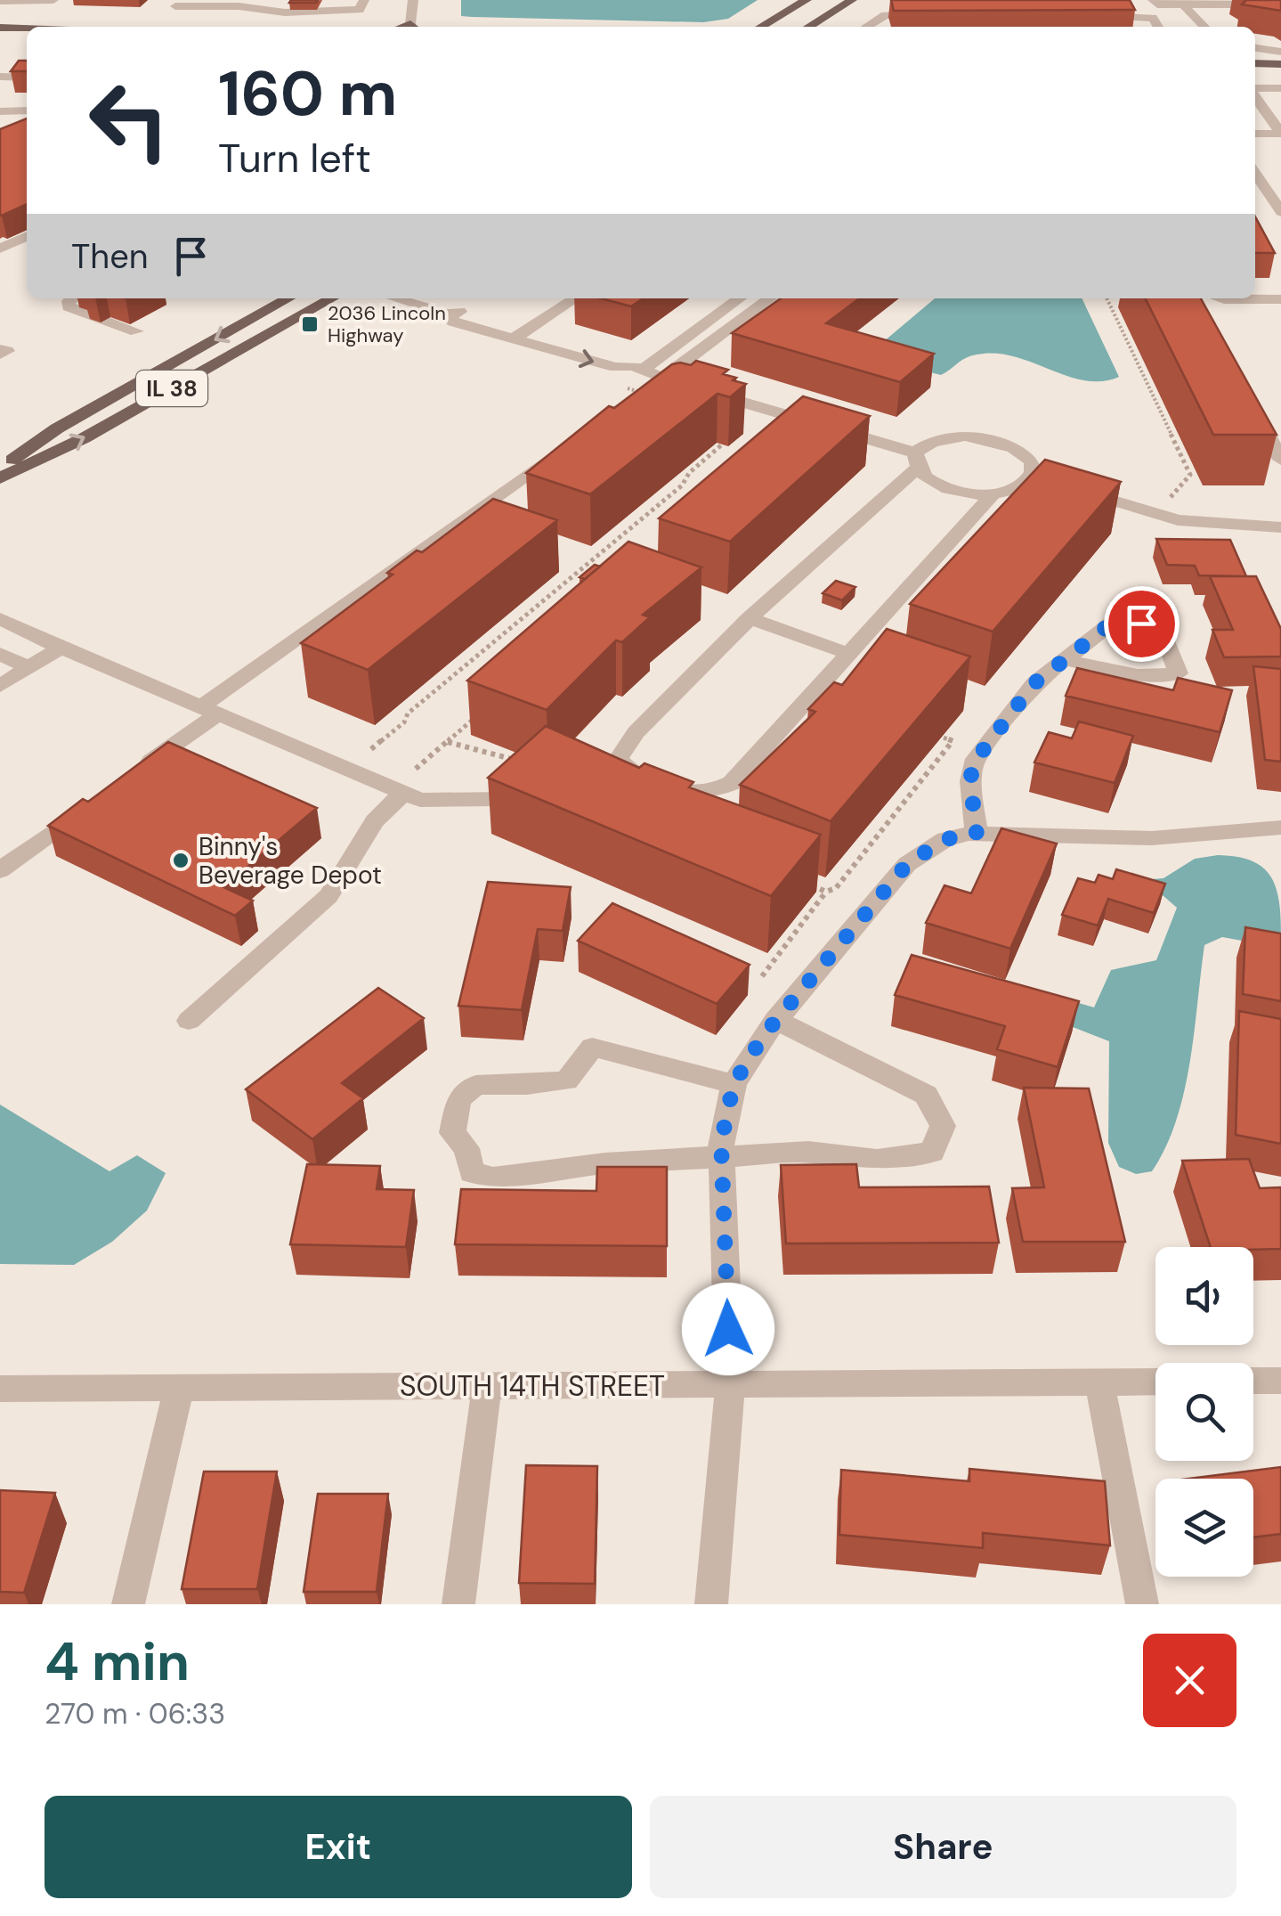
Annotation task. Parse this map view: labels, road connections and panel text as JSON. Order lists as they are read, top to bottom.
{
  "streets": {
    "main road": ["IL 38"],
    "street": ["SOUTH 14TH STREET"]
  },
  "places": {
    "transit": ["2036 Lincoln Highway"],
    "other": ["Binny's Beverage Depot"]
  },
  "page": {
    "turn": ["160 m", "Turn left"],
    "then": "Then",
    "heading": ["4 min", "270 m · 06:33"],
    "buttons": ["Exit", "Share"]
  }
}
